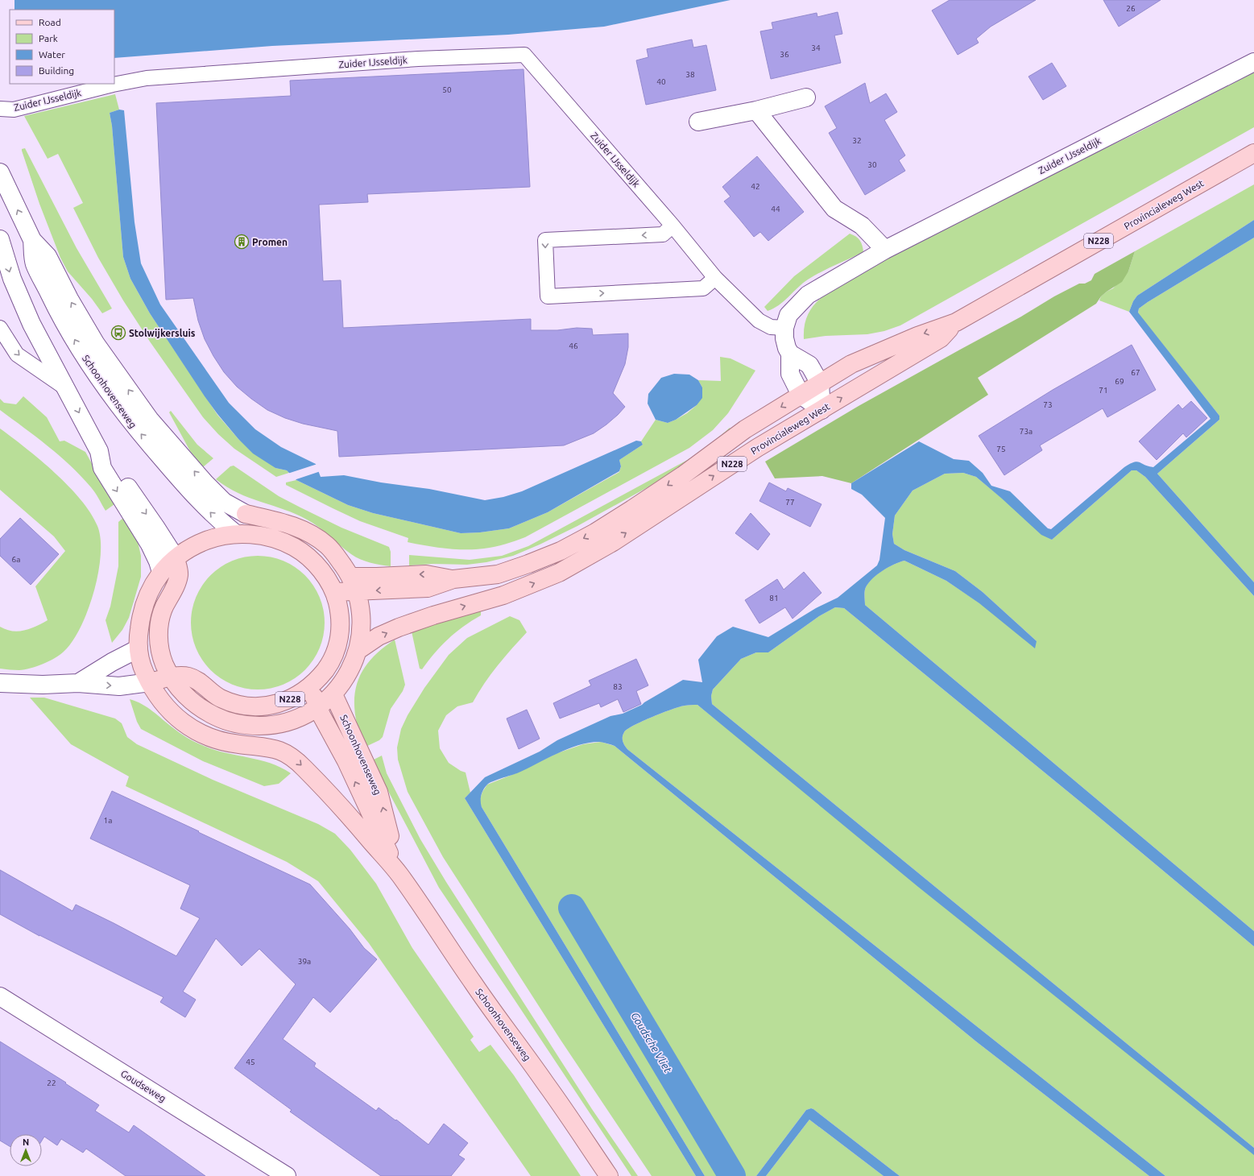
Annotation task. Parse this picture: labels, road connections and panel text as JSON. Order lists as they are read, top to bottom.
{
  "streets": {
    "main road": ["Provincialeweg West", "N228", "Schoonhovenseweg"],
    "street": ["Zuider IJsseldijk", "Goudseweg"]
  },
  "crossings": [
    ["Zuider IJsseldijk", "Provincialeweg West"],
    ["Provincialeweg West", "N228"],
    ["N228", "Schoonhovenseweg"]
  ],
  "water": ["Goudsche Vliet"],
  "places": {
    "building": ["Promen"],
    "bus stop": ["Stolwijkersluis"]
  },
  "house_numbers": [
    "26",
    "34",
    "36",
    "38",
    "40",
    "50",
    "32",
    "30",
    "42",
    "44",
    "46",
    "67",
    "69",
    "71",
    "73",
    "73a",
    "75",
    "77",
    "6a",
    "81",
    "83",
    "1a",
    "39a",
    "45",
    "22"
  ],
  "legend": [
    "Road",
    "Park",
    "Water",
    "Building"
  ],
  "north": "top"
}
